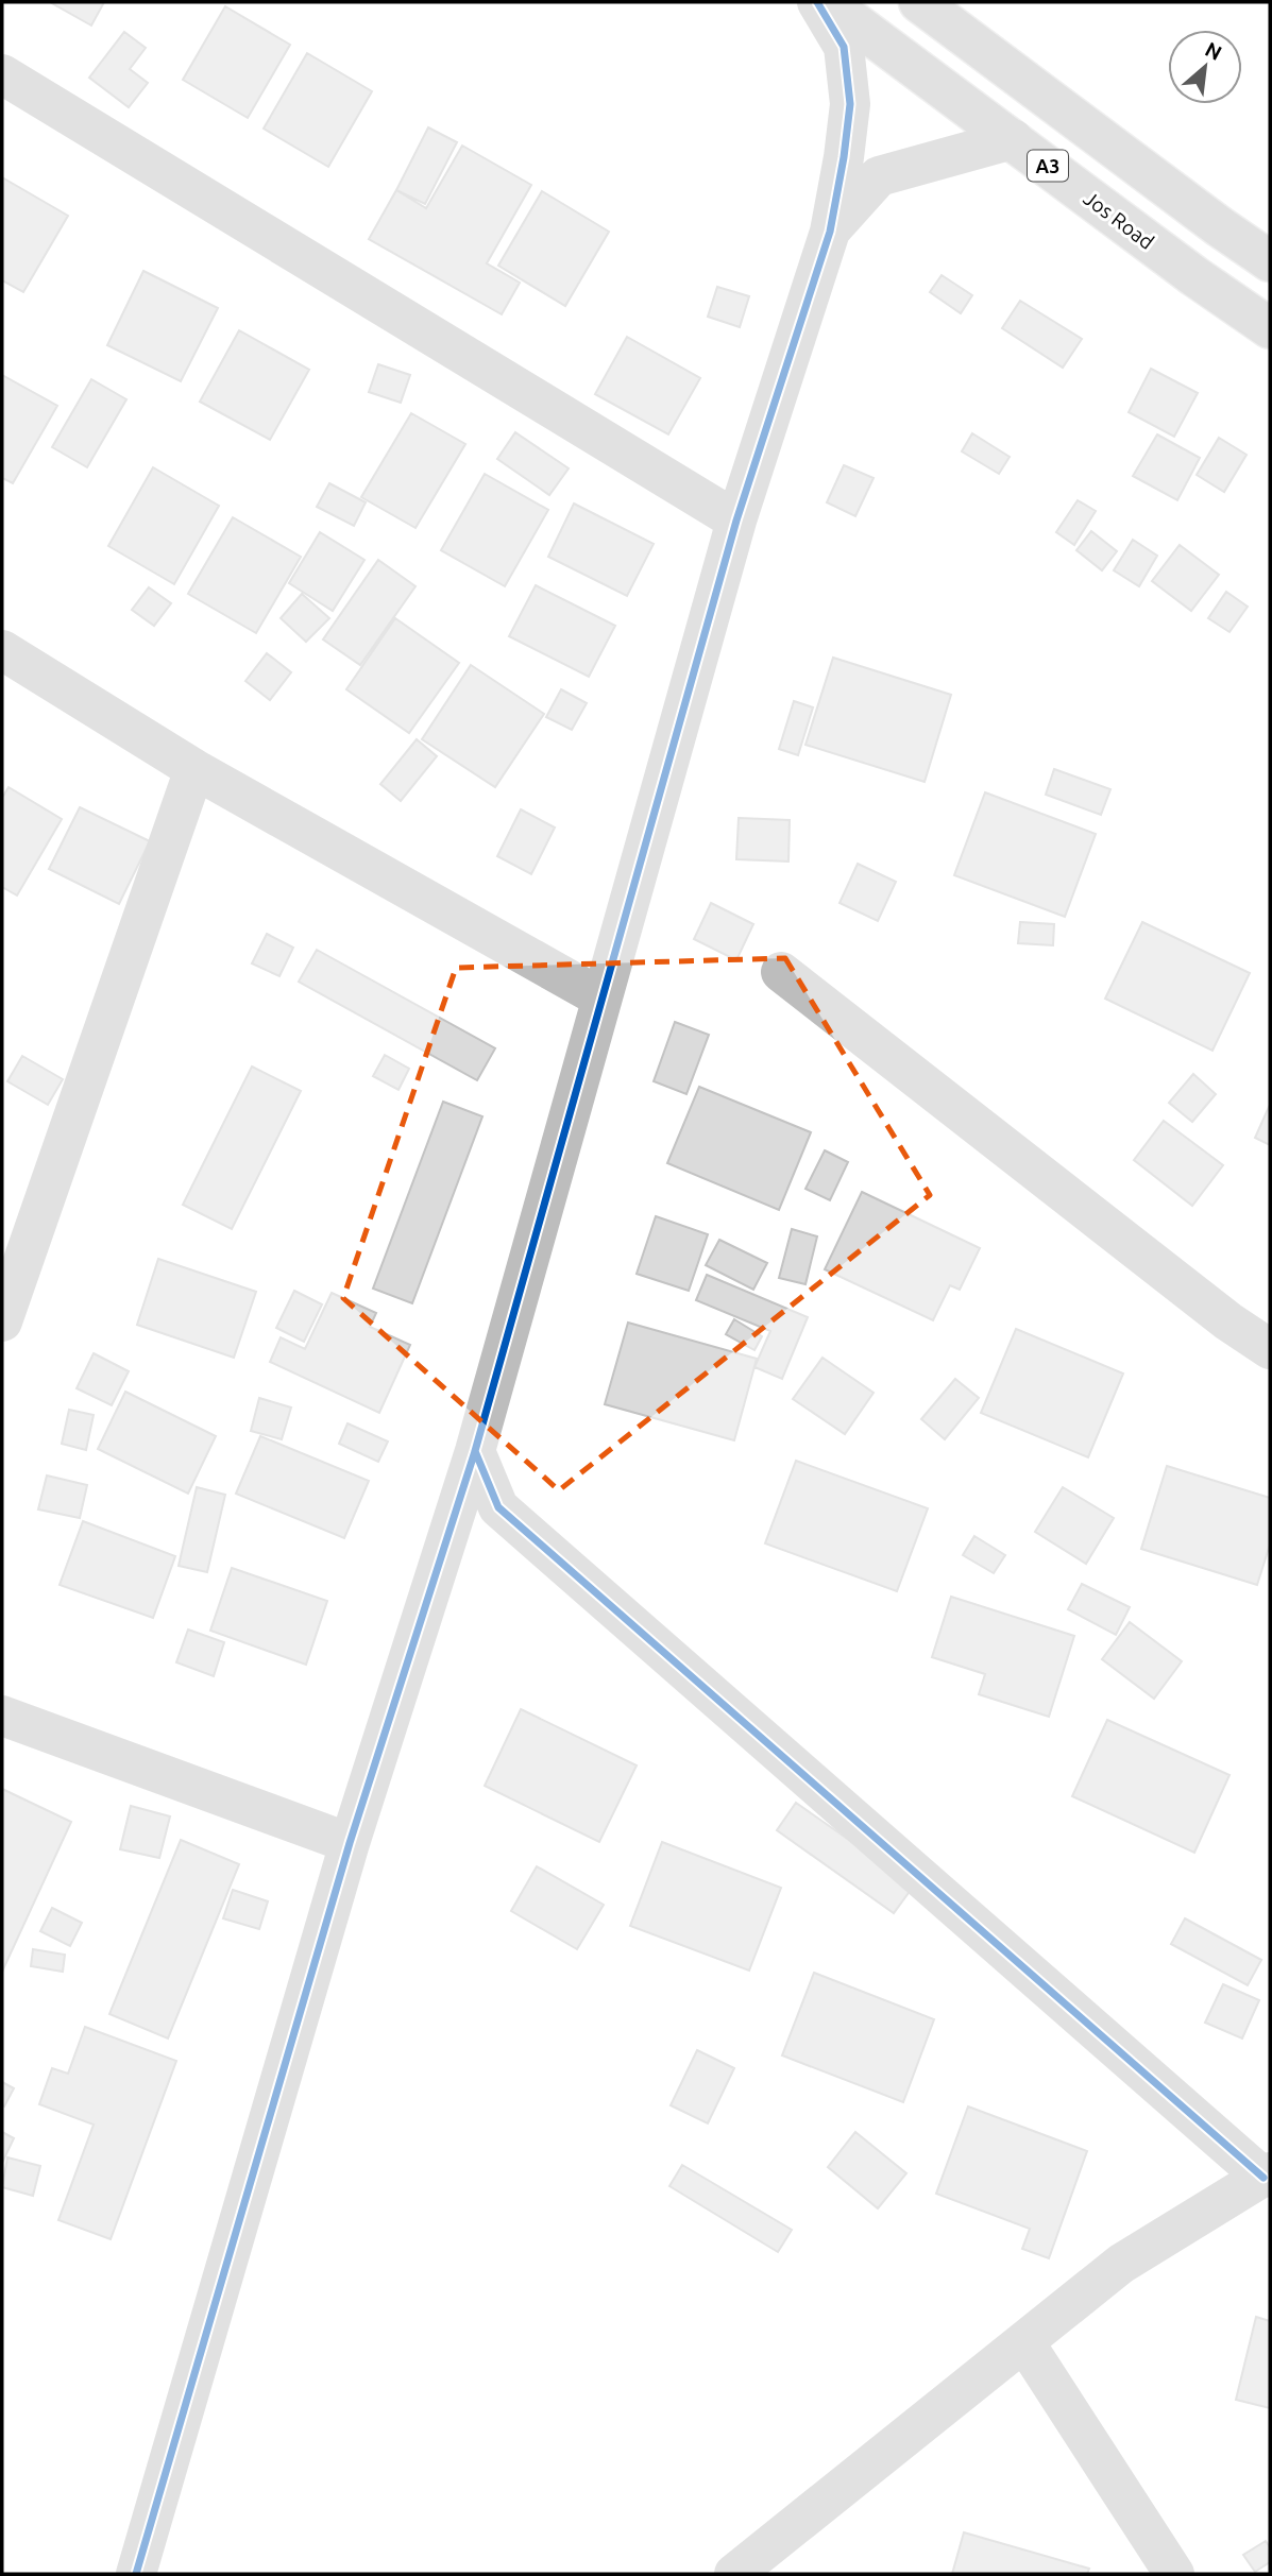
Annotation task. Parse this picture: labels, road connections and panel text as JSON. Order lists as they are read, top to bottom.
{
  "streets": {
    "main road": ["A3", "Jos Road"]
  },
  "north": "top right"
}
